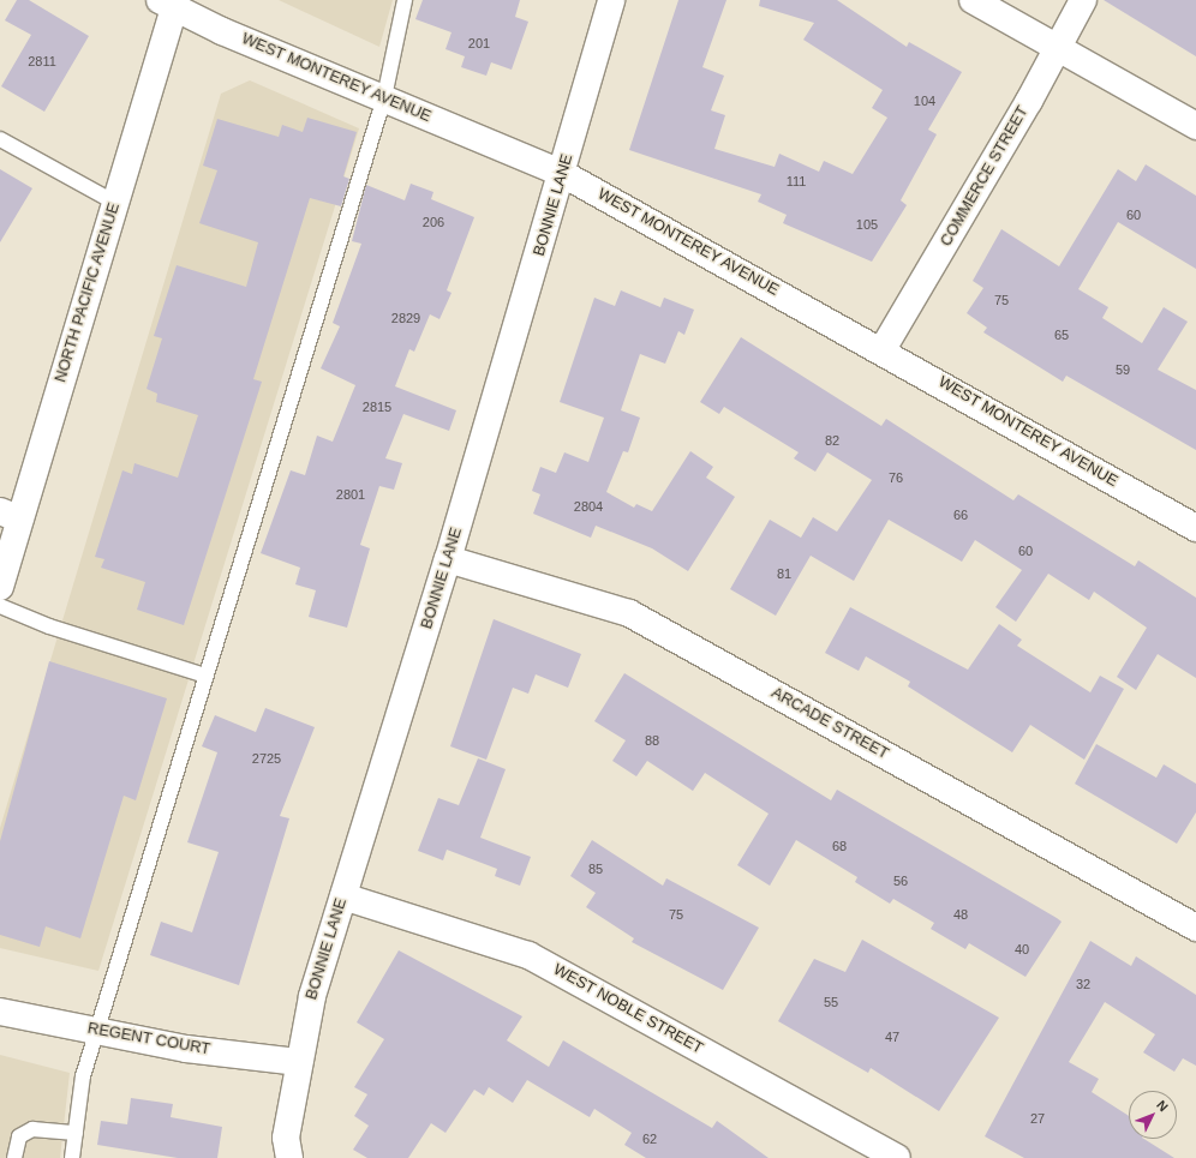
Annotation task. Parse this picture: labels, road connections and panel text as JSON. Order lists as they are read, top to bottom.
{
  "streets": {
    "street": [
      "WEST MONTEREY AVENUE",
      "COMMERCE STREET",
      "BONNIE LANE",
      "NORTH PACIFIC AVENUE",
      "ARCADE STREET",
      "WEST NOBLE STREET",
      "REGENT COURT"
    ]
  },
  "crossings": [
    ["WEST MONTEREY AVENUE", "COMMERCE STREET"],
    ["WEST MONTEREY AVENUE", "BONNIE LANE"],
    ["WEST MONTEREY AVENUE", "NORTH PACIFIC AVENUE"],
    ["BONNIE LANE", "ARCADE STREET"],
    ["BONNIE LANE", "WEST NOBLE STREET"],
    ["BONNIE LANE", "REGENT COURT"]
  ],
  "house_numbers": [
    "201",
    "2811",
    "104",
    "111",
    "60",
    "206",
    "105",
    "75",
    "2829",
    "65",
    "59",
    "2815",
    "82",
    "76",
    "2801",
    "2804",
    "66",
    "60",
    "81",
    "88",
    "2725",
    "68",
    "85",
    "56",
    "75",
    "48",
    "40",
    "32",
    "55",
    "47",
    "27",
    "62"
  ],
  "north": "top right"
}
